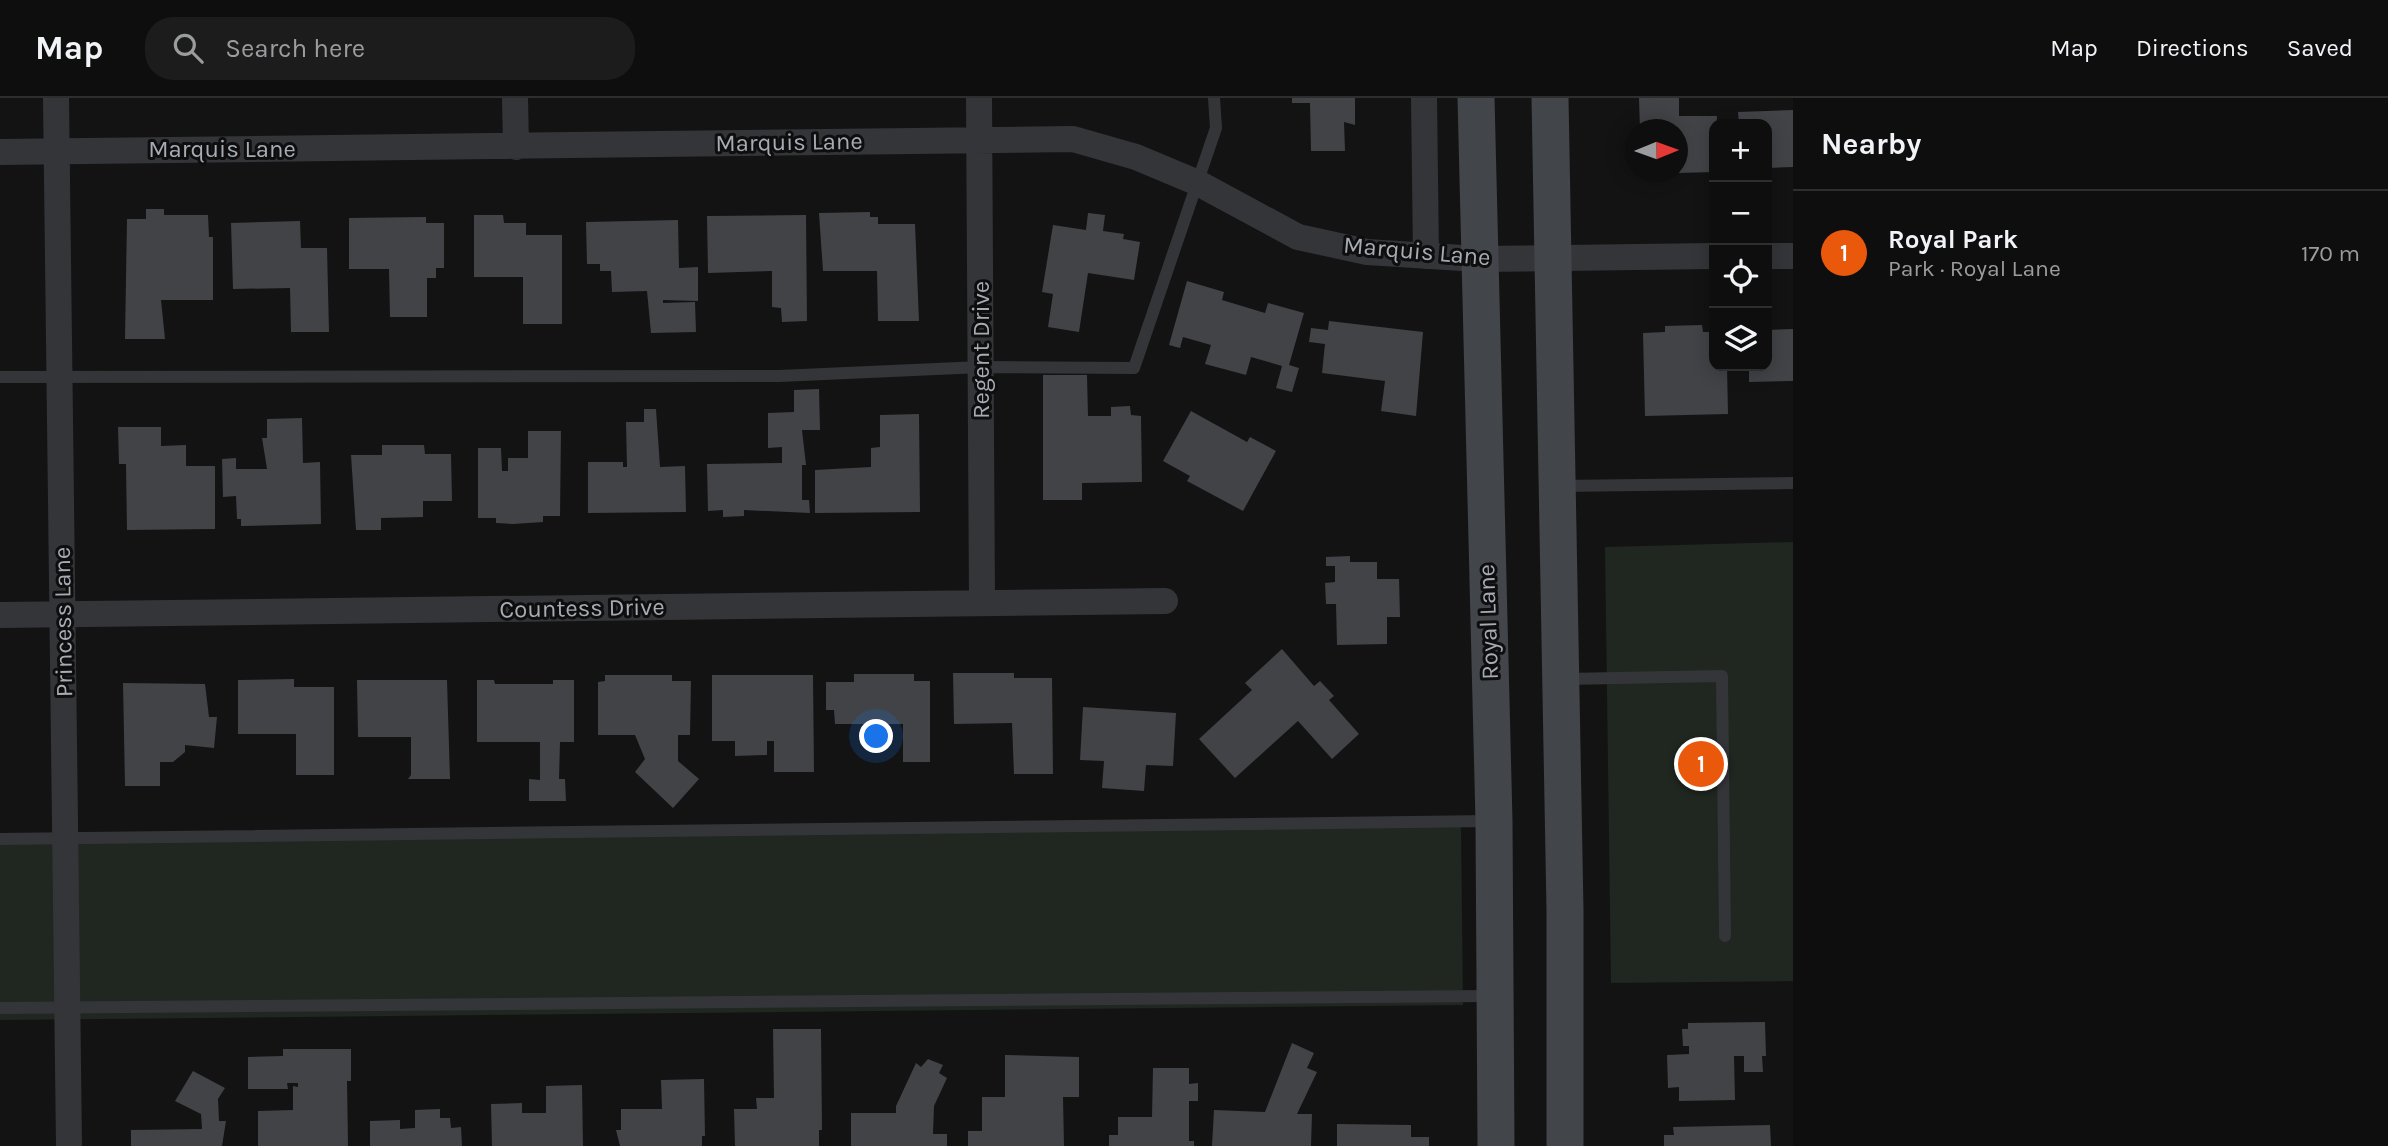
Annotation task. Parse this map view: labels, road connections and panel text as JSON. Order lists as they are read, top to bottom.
{
  "streets": {
    "main road": ["Royal Lane"],
    "street": [
      "Marquis Lane",
      "Regent Drive",
      "Countess Drive",
      "Princess Lane"
    ]
  },
  "crossings": [
    ["Marquis Lane", "Regent Drive"],
    ["Marquis Lane", "Princess Lane"],
    ["Marquis Lane", "Royal Lane"],
    ["Regent Drive", "Countess Drive"],
    ["Countess Drive", "Princess Lane"]
  ],
  "north": "right",
  "page": {
    "header": "Map",
    "search": "Search here",
    "nav": ["Map", "Directions", "Saved"],
    "heading": "Nearby",
    "map_buttons": ["+", "−"],
    "list": [
      {
        "mark": "1",
        "name": "Royal Park",
        "note": "Park · Royal Lane",
        "value": "170 m"
      }
    ],
    "pins": "1"
  }
}
